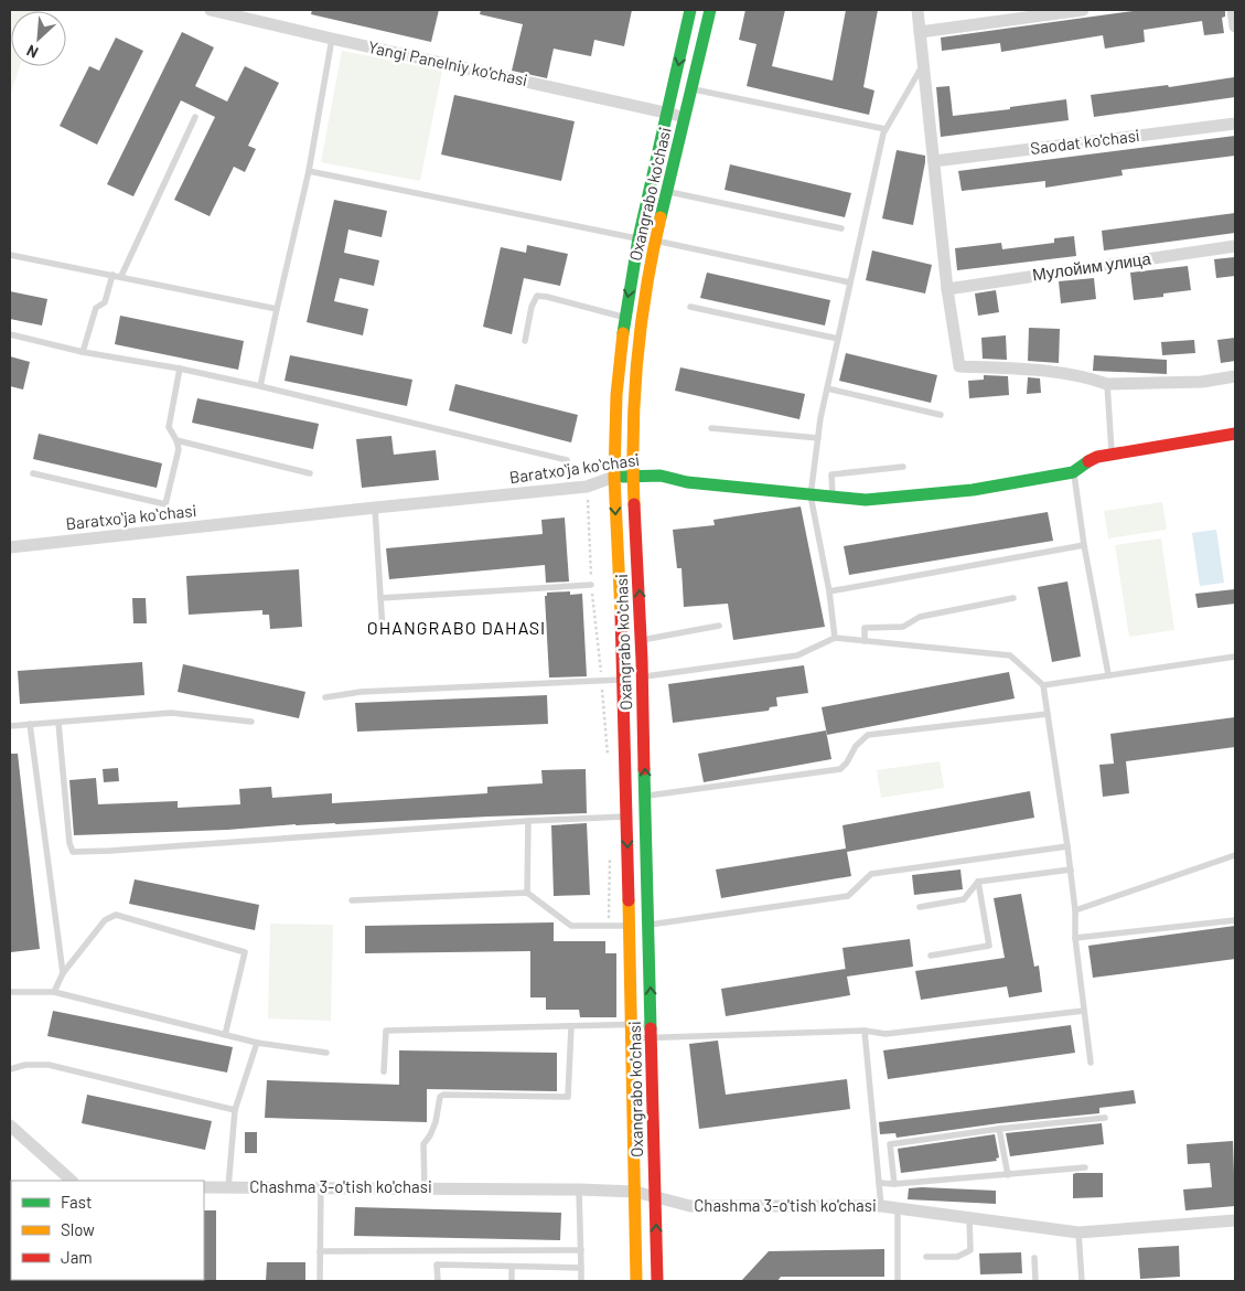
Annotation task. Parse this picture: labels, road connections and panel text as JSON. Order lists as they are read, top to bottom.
{
  "streets": {
    "main road": ["Oxangrabo ko'chasi", "Baratxoʻja koʻchasi"],
    "street": [
      "Yangi Panelniy ko'chasi",
      "Saodat ko'chasi",
      "Мулойим улица",
      "Chashma 3-o'tish ko'chasi"
    ]
  },
  "crossings": [
    ["Yangi Panelniy ko'chasi", "Oxangrabo ko'chasi"],
    ["Oxangrabo ko'chasi", "Baratxoʻja koʻchasi"],
    ["Oxangrabo ko'chasi", "Chashma 3-o'tish ko'chasi"]
  ],
  "districts": ["OHANGRABO DAHASI"],
  "legend": ["Fast", "Slow", "Jam"],
  "north": "bottom left"
}
